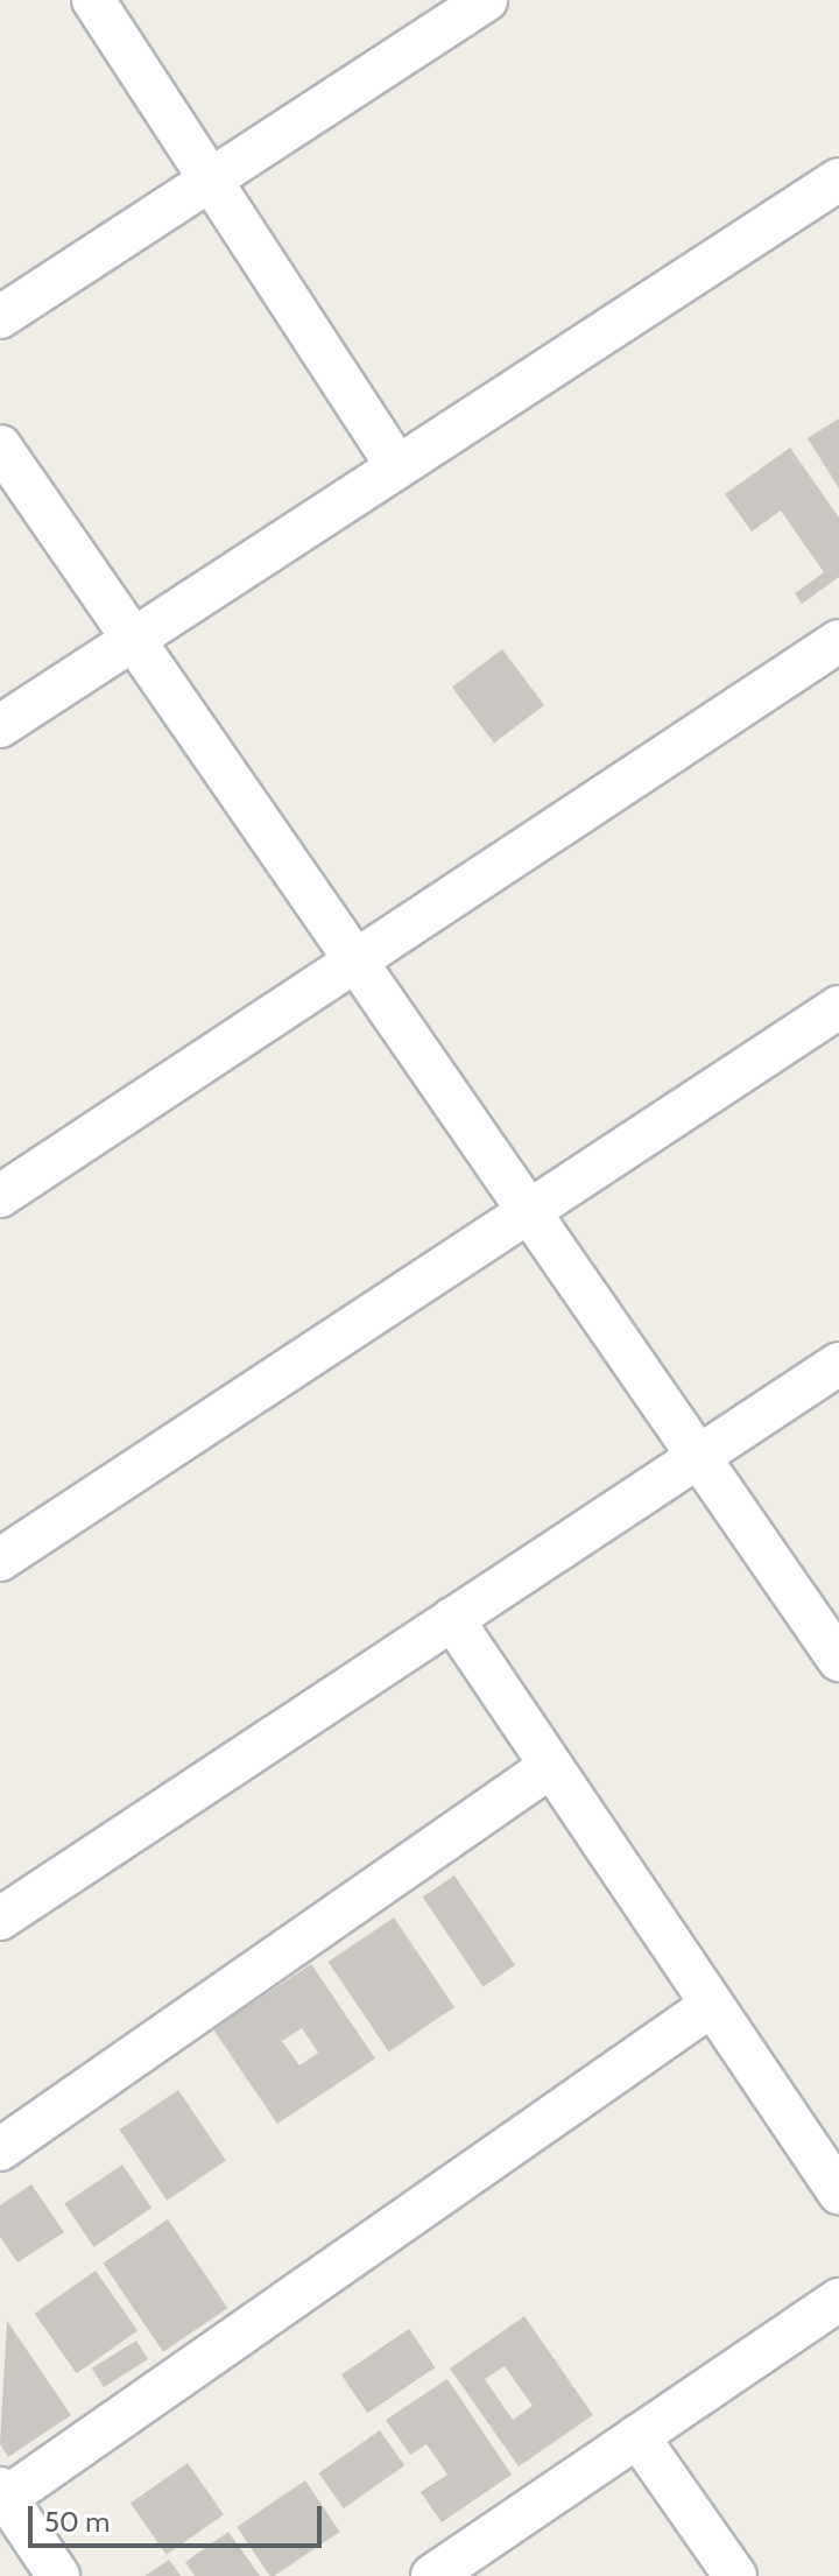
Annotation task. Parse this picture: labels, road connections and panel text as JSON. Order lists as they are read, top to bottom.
{
  "scale_bar": "50 m"
}
